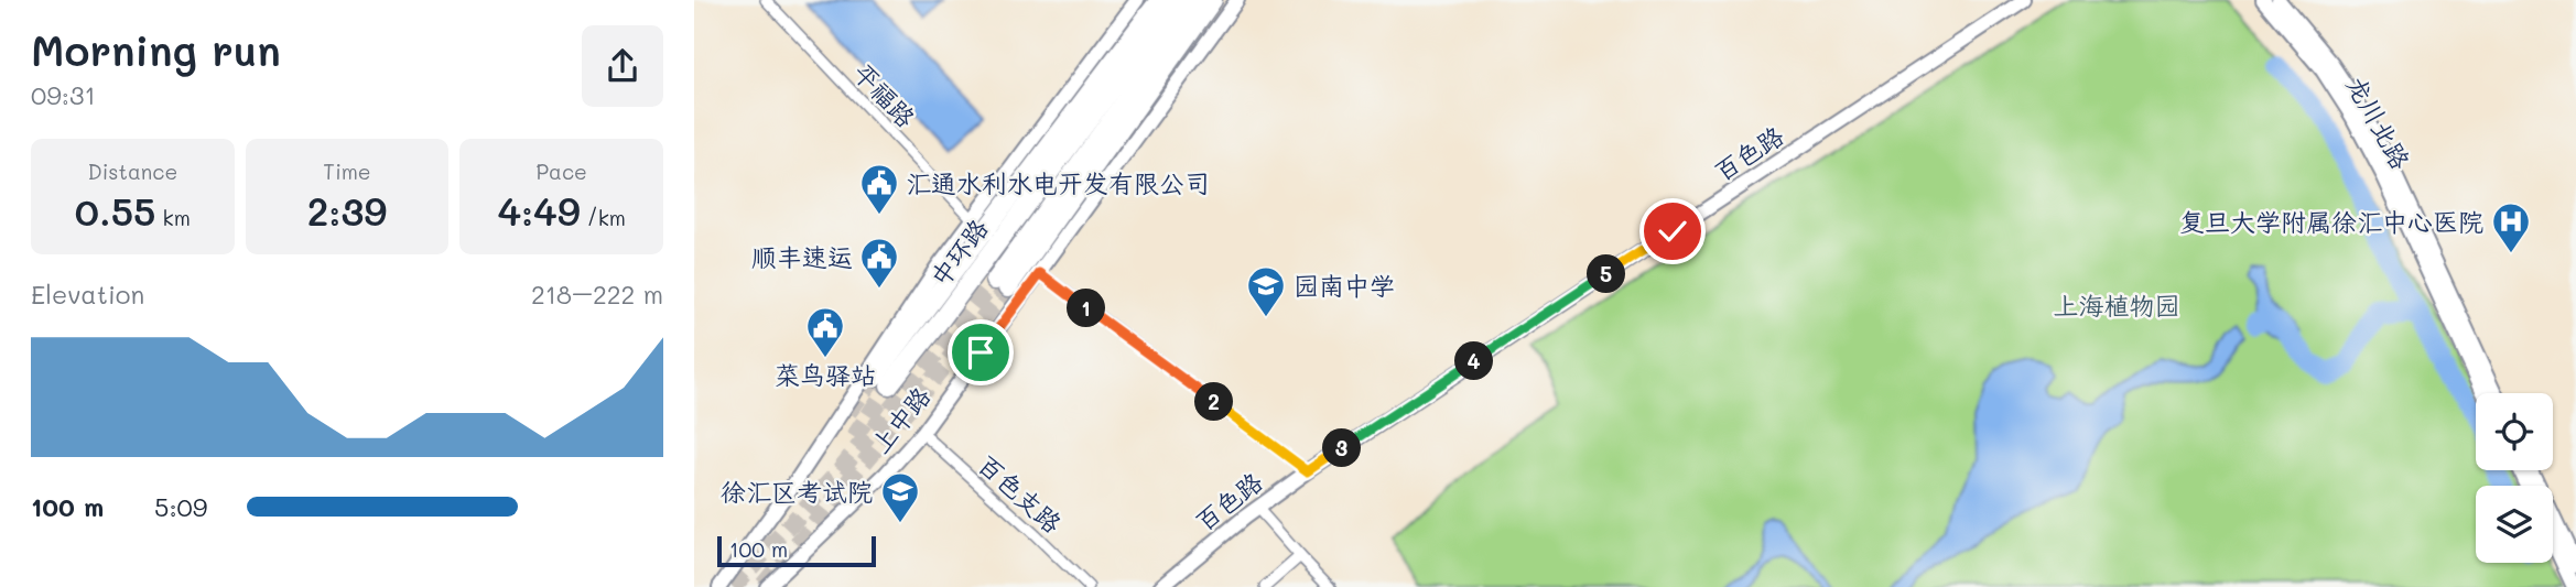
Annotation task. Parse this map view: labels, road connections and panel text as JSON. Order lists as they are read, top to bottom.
{
  "streets": {
    "highway": ["中环路"],
    "street": [
      "平福路",
      "龙川北路",
      "百色路",
      "上中路",
      "百色支路"
    ]
  },
  "crossings": [
    ["平福路", "上中路"],
    ["上中路", "百色支路"]
  ],
  "parks": ["上海植物园"],
  "places": {
    "public building": ["汇通水利水电开发有限公司", "顺丰速运", "菜鸟驿站"],
    "hospital": ["复旦大学附属徐汇中心医院"],
    "school or university": ["园南中学", "徐汇区考试院"]
  },
  "scale_bar": "100 m",
  "page": {
    "heading": ["Morning run", "09:31"],
    "stats": [
      ["Distance", "0.55 km"],
      ["Time", "2:39"],
      ["Pace", "4:49 /km"]
    ],
    "pins": [
      "5",
      "1",
      "4",
      "2",
      "3"
    ],
    "chart": ["Elevation", "218–222 m"],
    "list": [
      {
        "name": "100 m",
        "note": "5:09"
      }
    ],
    "scale": "100 m"
  }
}
